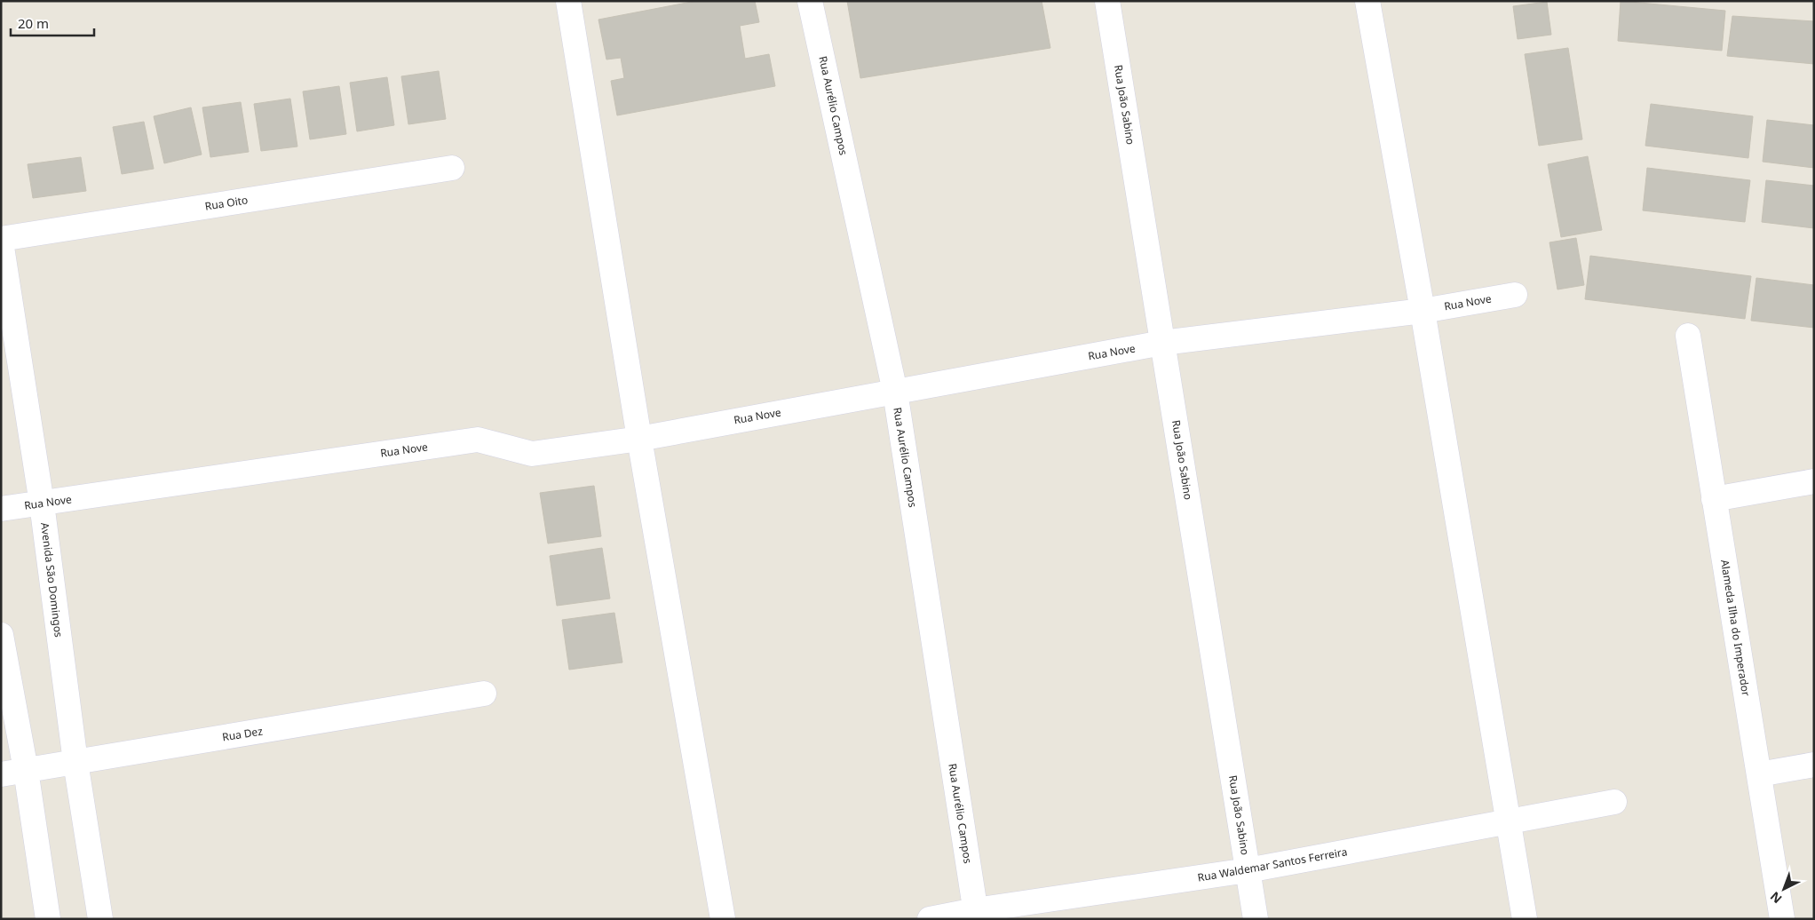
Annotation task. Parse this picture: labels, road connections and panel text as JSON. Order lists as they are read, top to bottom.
{
  "streets": {
    "street": [
      "Rua João Sabino",
      "Rua Aurélio Campos",
      "Rua Oito",
      "Rua Nove",
      "Avenida São Domingos",
      "Alameda Ilha do Imperador",
      "Rua Dez",
      "Rua Waldemar Santos Ferreira"
    ]
  },
  "crossings": [
    ["Rua João Sabino", "Rua Nove"],
    ["Rua João Sabino", "Rua Waldemar Santos Ferreira"],
    ["Rua Aurélio Campos", "Rua Nove"],
    ["Rua Aurélio Campos", "Rua Waldemar Santos Ferreira"],
    ["Rua Oito", "Avenida São Domingos"],
    ["Rua Nove", "Avenida São Domingos"],
    ["Avenida São Domingos", "Rua Dez"]
  ],
  "scale_bar": "20 m",
  "north": "bottom left"
}
